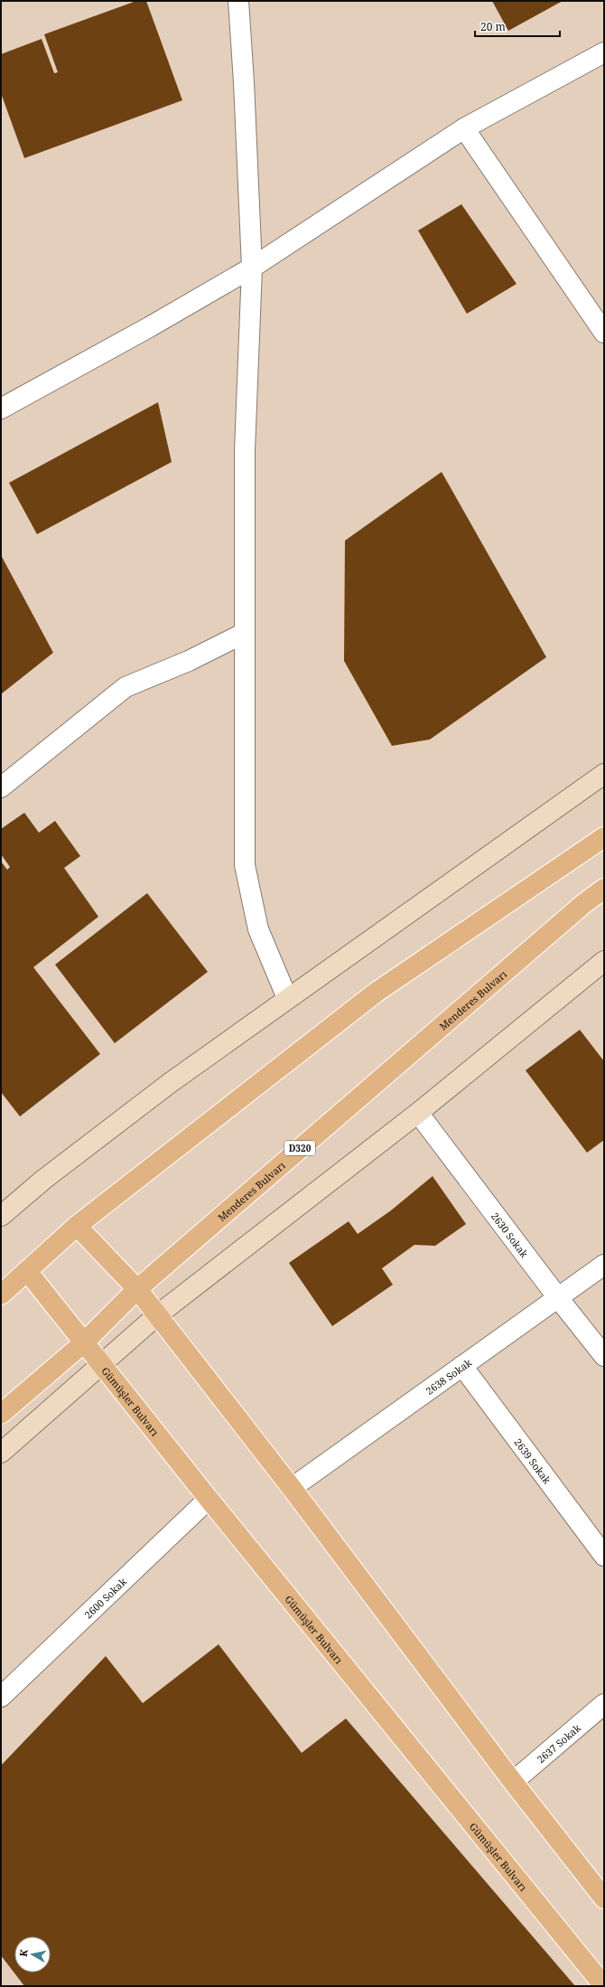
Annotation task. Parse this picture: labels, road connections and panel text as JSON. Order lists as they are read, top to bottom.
{
  "streets": {
    "main road": ["Menderes Bulvarı", "D320", "Gümüşler Bulvarı"],
    "street": [
      "2630 Sokak",
      "2638 Sokak",
      "2639 Sokak",
      "2600 Sokak",
      "2637 Sokak"
    ]
  },
  "crossings": [
    ["Menderes Bulvarı", "Gümüşler Bulvarı"],
    ["2630 Sokak", "2638 Sokak"],
    ["2638 Sokak", "2639 Sokak"],
    ["Gümüşler Bulvarı", "2600 Sokak"]
  ],
  "scale_bar": "20 m",
  "north": "left"
}
